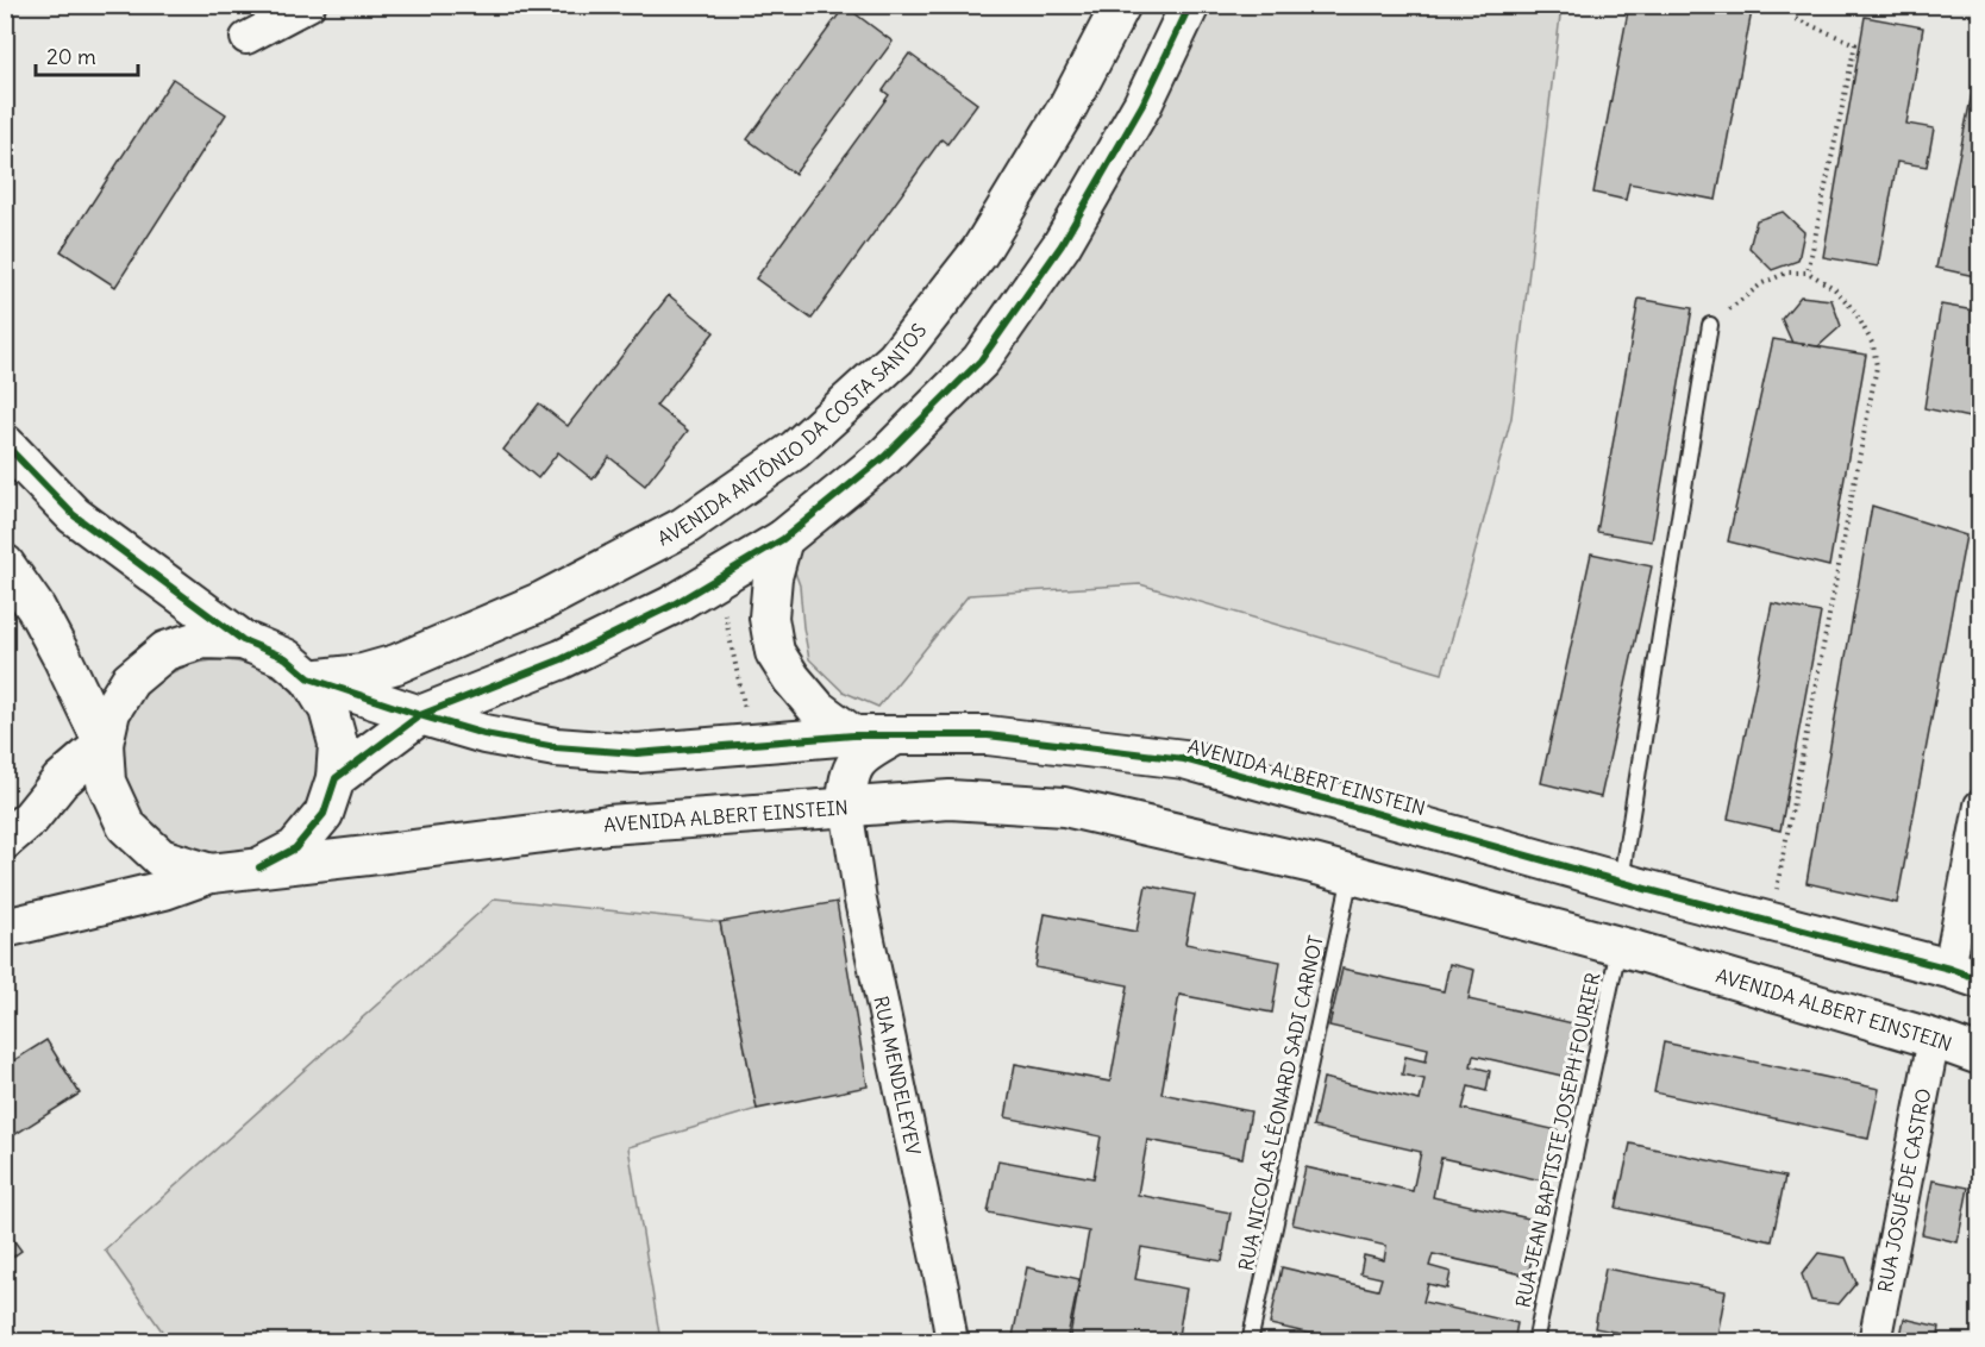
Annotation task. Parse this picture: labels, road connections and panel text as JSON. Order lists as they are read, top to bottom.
{
  "streets": {
    "street": [
      "AVENIDA ANTÔNIO DA COSTA SANTOS",
      "AVENIDA ALBERT EINSTEIN",
      "RUA MENDELEYEV",
      "RUA JOSUÉ DE CASTRO"
    ],
    "lane": ["RUA NICOLAS LÉONARD SADI CARNOT", "RUA JEAN BAPTISTE JOSEPH FOURIER"]
  },
  "crossings": [
    ["AVENIDA ANTÔNIO DA COSTA SANTOS", "AVENIDA ALBERT EINSTEIN"],
    ["AVENIDA ALBERT EINSTEIN", "RUA MENDELEYEV"],
    ["AVENIDA ALBERT EINSTEIN", "RUA NICOLAS LÉONARD SADI CARNOT"],
    ["AVENIDA ALBERT EINSTEIN", "RUA JEAN BAPTISTE JOSEPH FOURIER"],
    ["AVENIDA ALBERT EINSTEIN", "RUA JOSUÉ DE CASTRO"]
  ],
  "scale_bar": "20 m"
}
